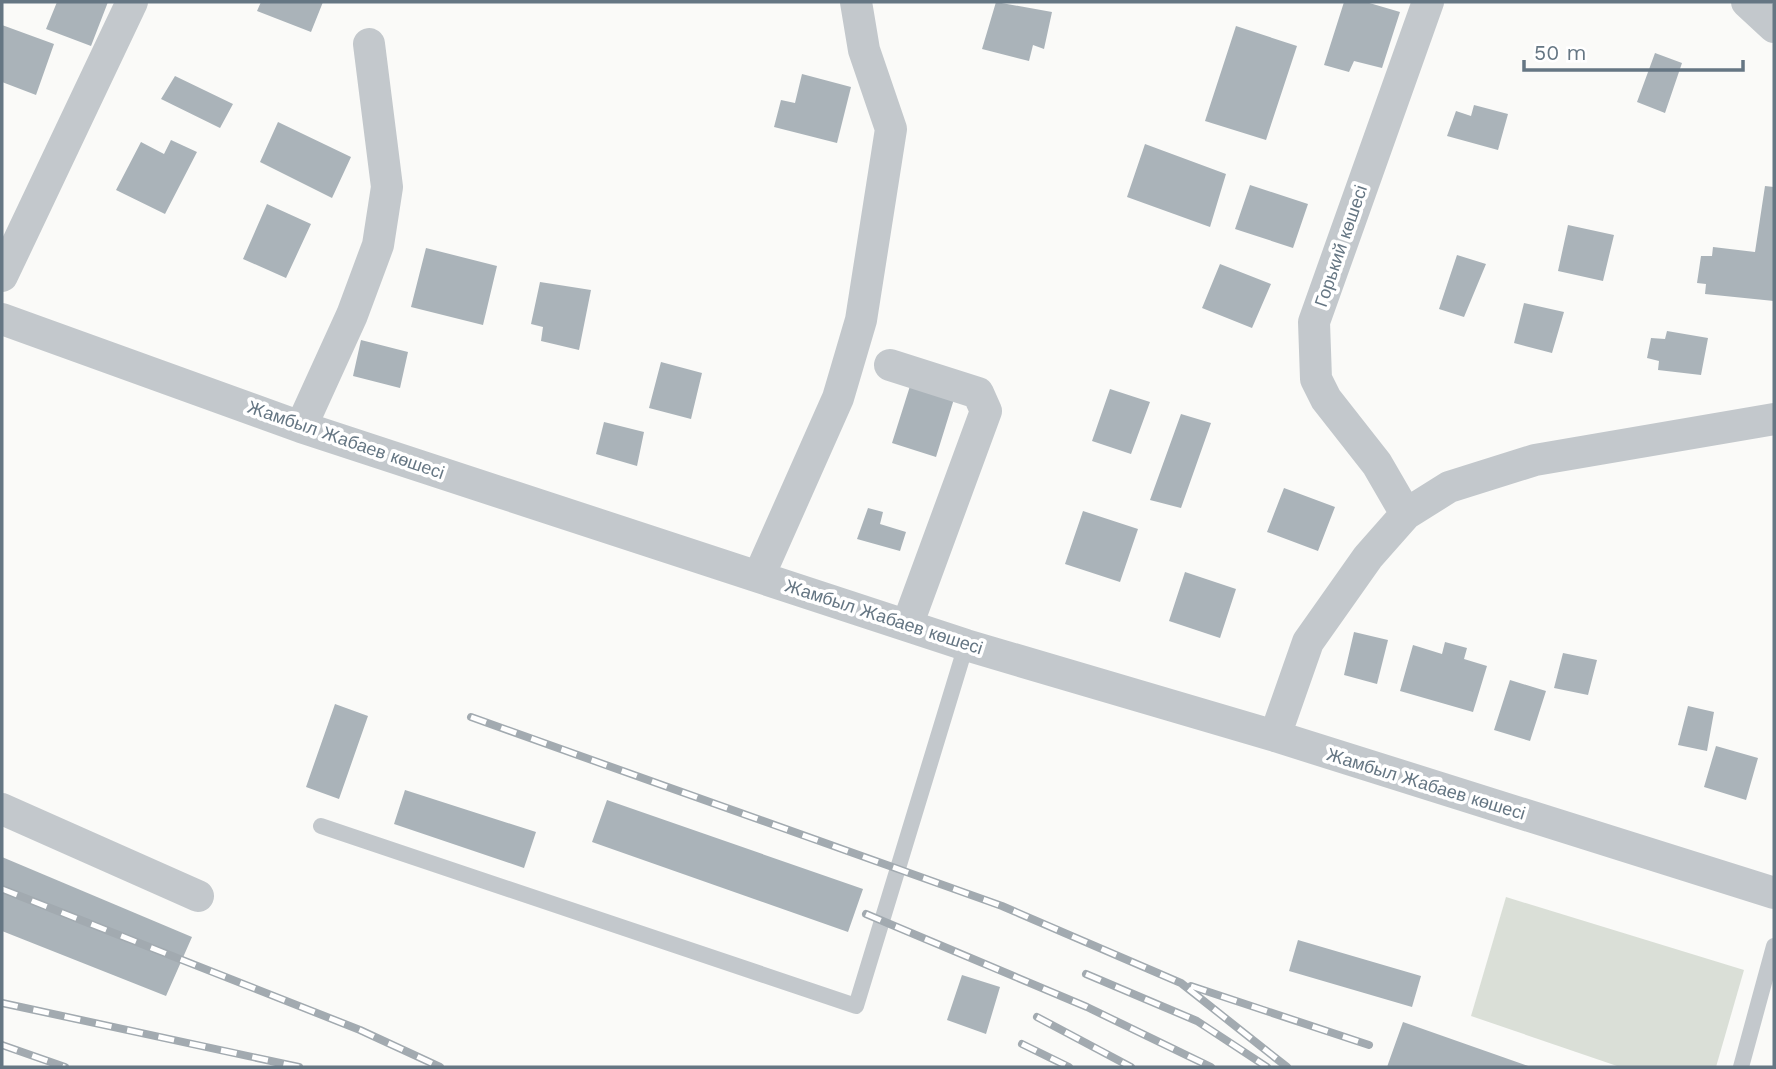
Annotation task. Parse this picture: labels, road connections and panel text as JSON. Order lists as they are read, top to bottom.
{
  "streets": {
    "street": ["Горький көшесі", "Жамбыл Жабаев көшесі"]
  },
  "scale_bar": "50 m"
}
